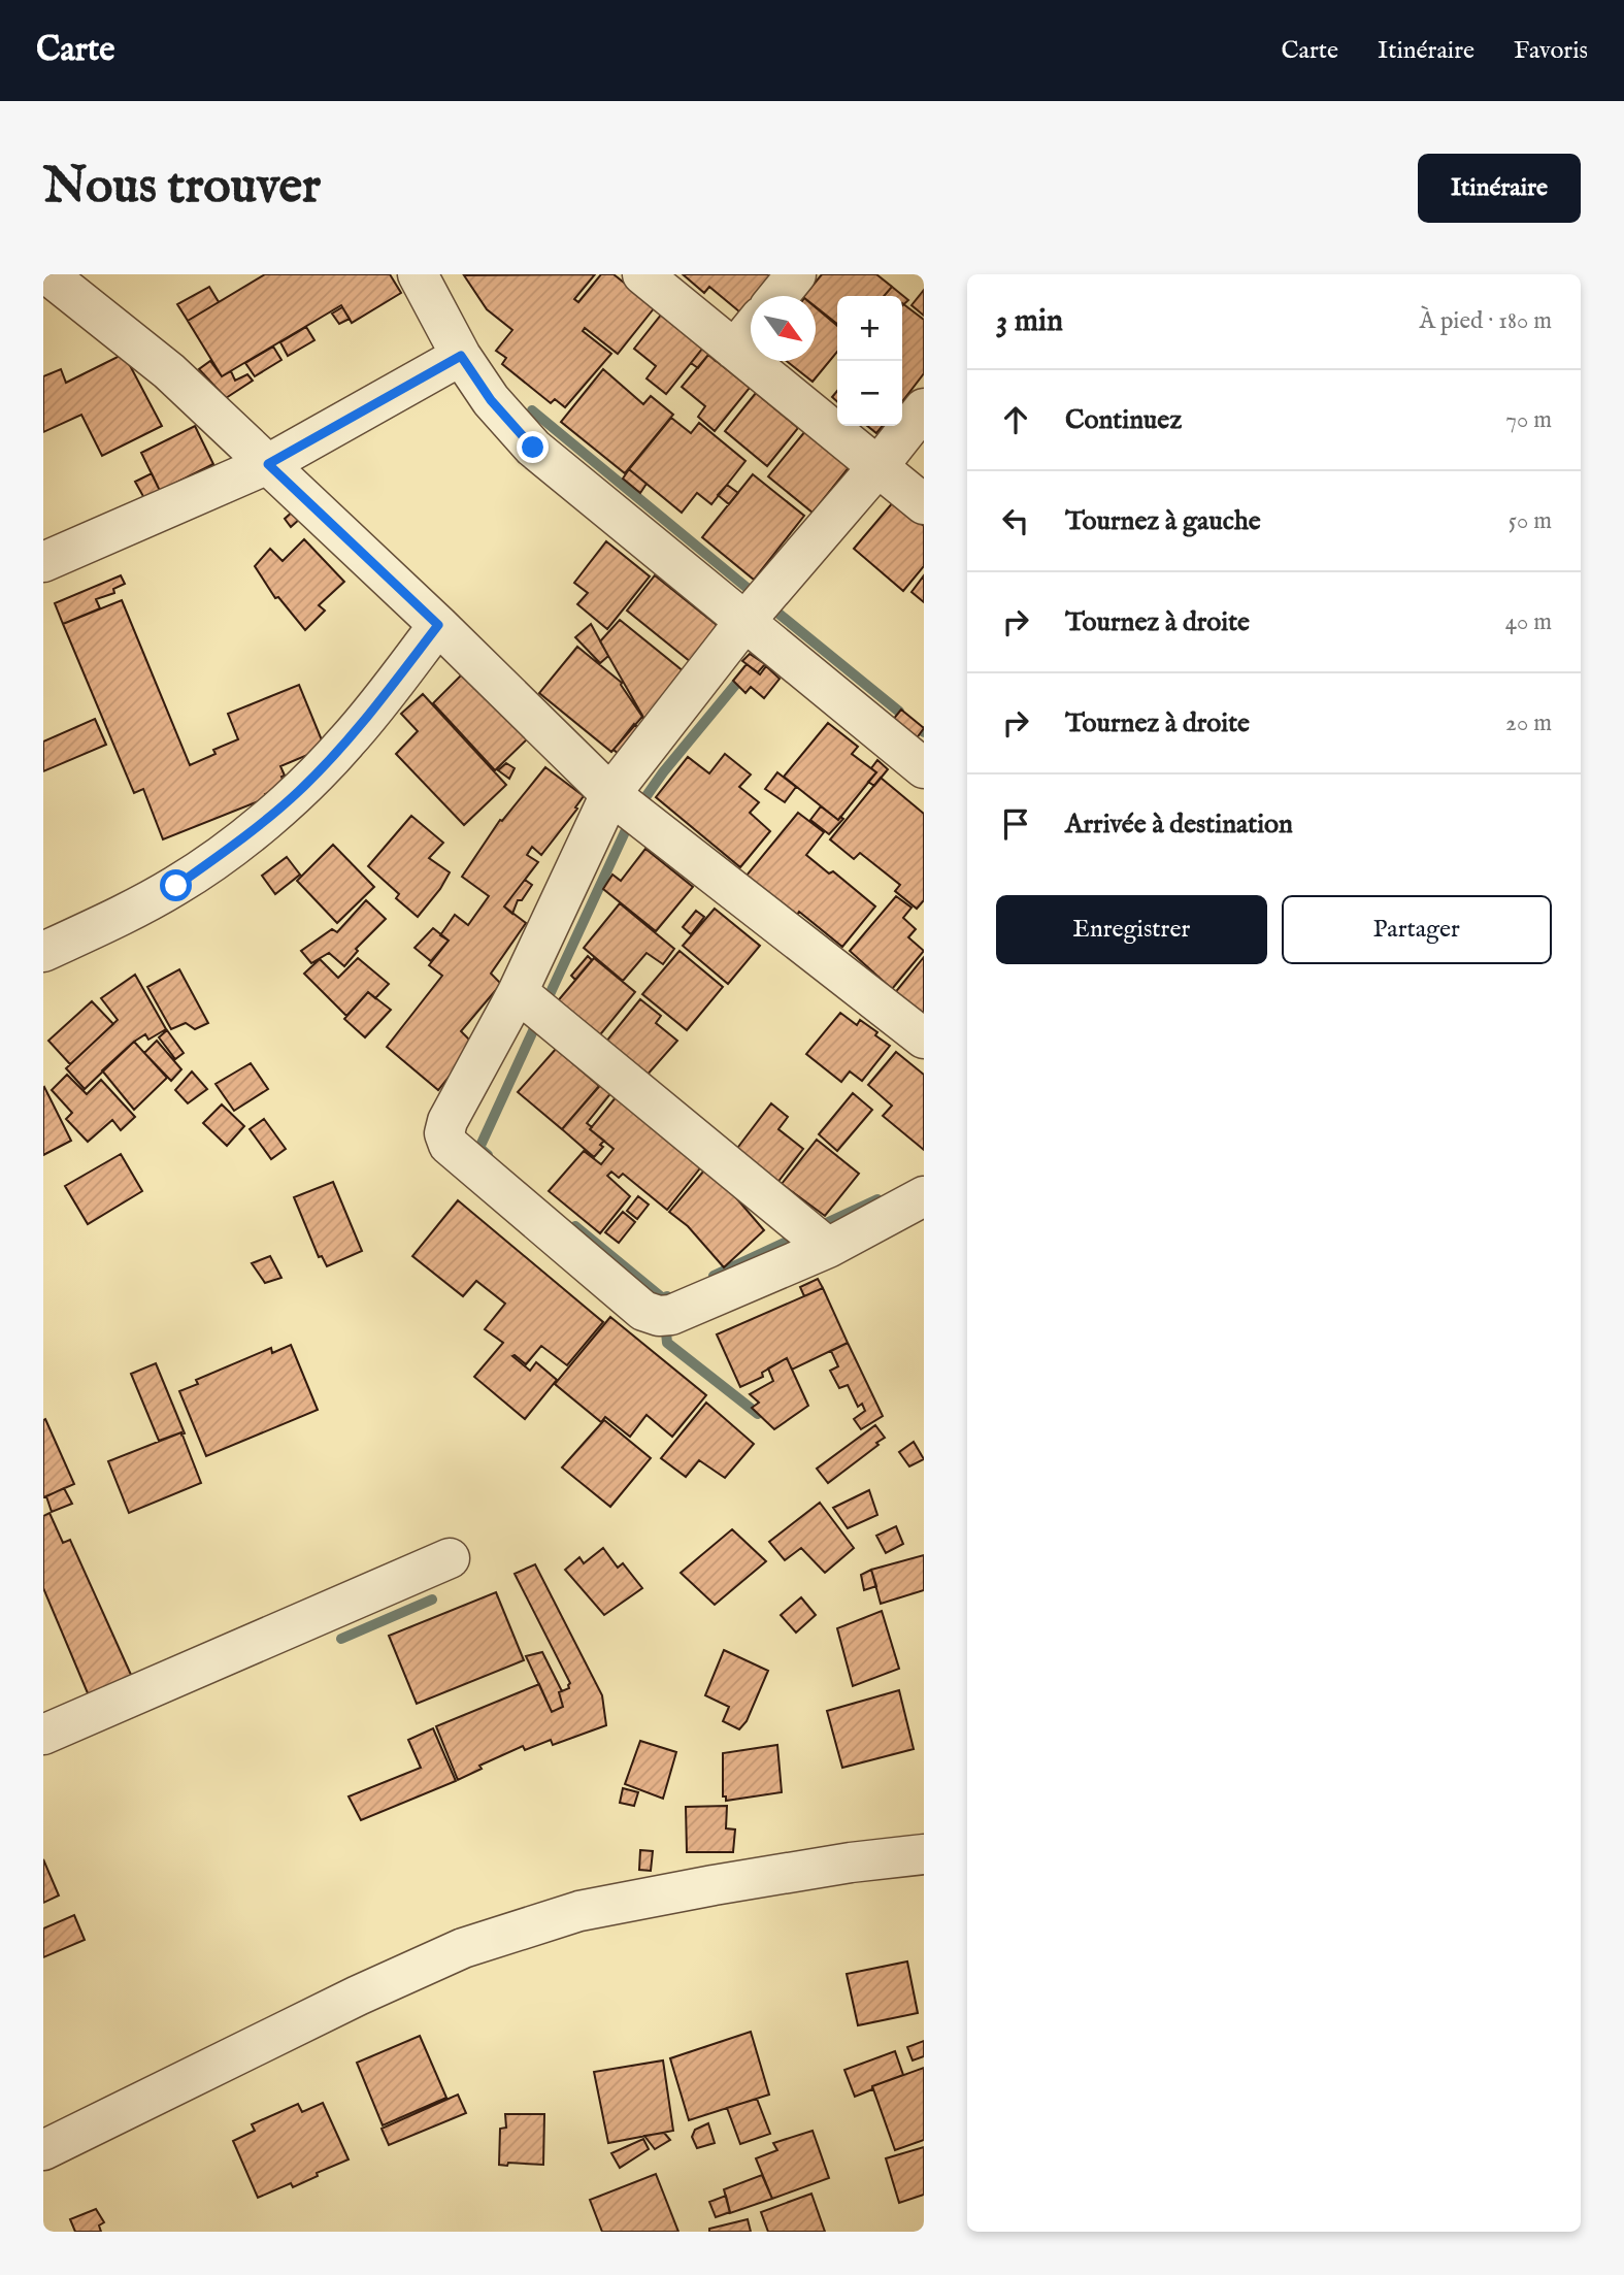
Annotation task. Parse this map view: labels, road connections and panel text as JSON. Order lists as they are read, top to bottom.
{
  "north": "bottom right",
  "page": {
    "header": "Carte",
    "nav": ["Carte", "Itinéraire", "Favoris"],
    "buttons": [
      "Itinéraire",
      ["Enregistrer", "Partager"]
    ],
    "title": "Nous trouver",
    "heading": ["3 min", "À pied · 180 m"],
    "map_buttons": ["+", "−"],
    "list": [
      ["Continuez", "70 m"],
      ["Tournez à gauche", "50 m"],
      ["Tournez à droite", "40 m"],
      ["Tournez à droite", "20 m"],
      "Arrivée à destination"
    ]
  }
}
